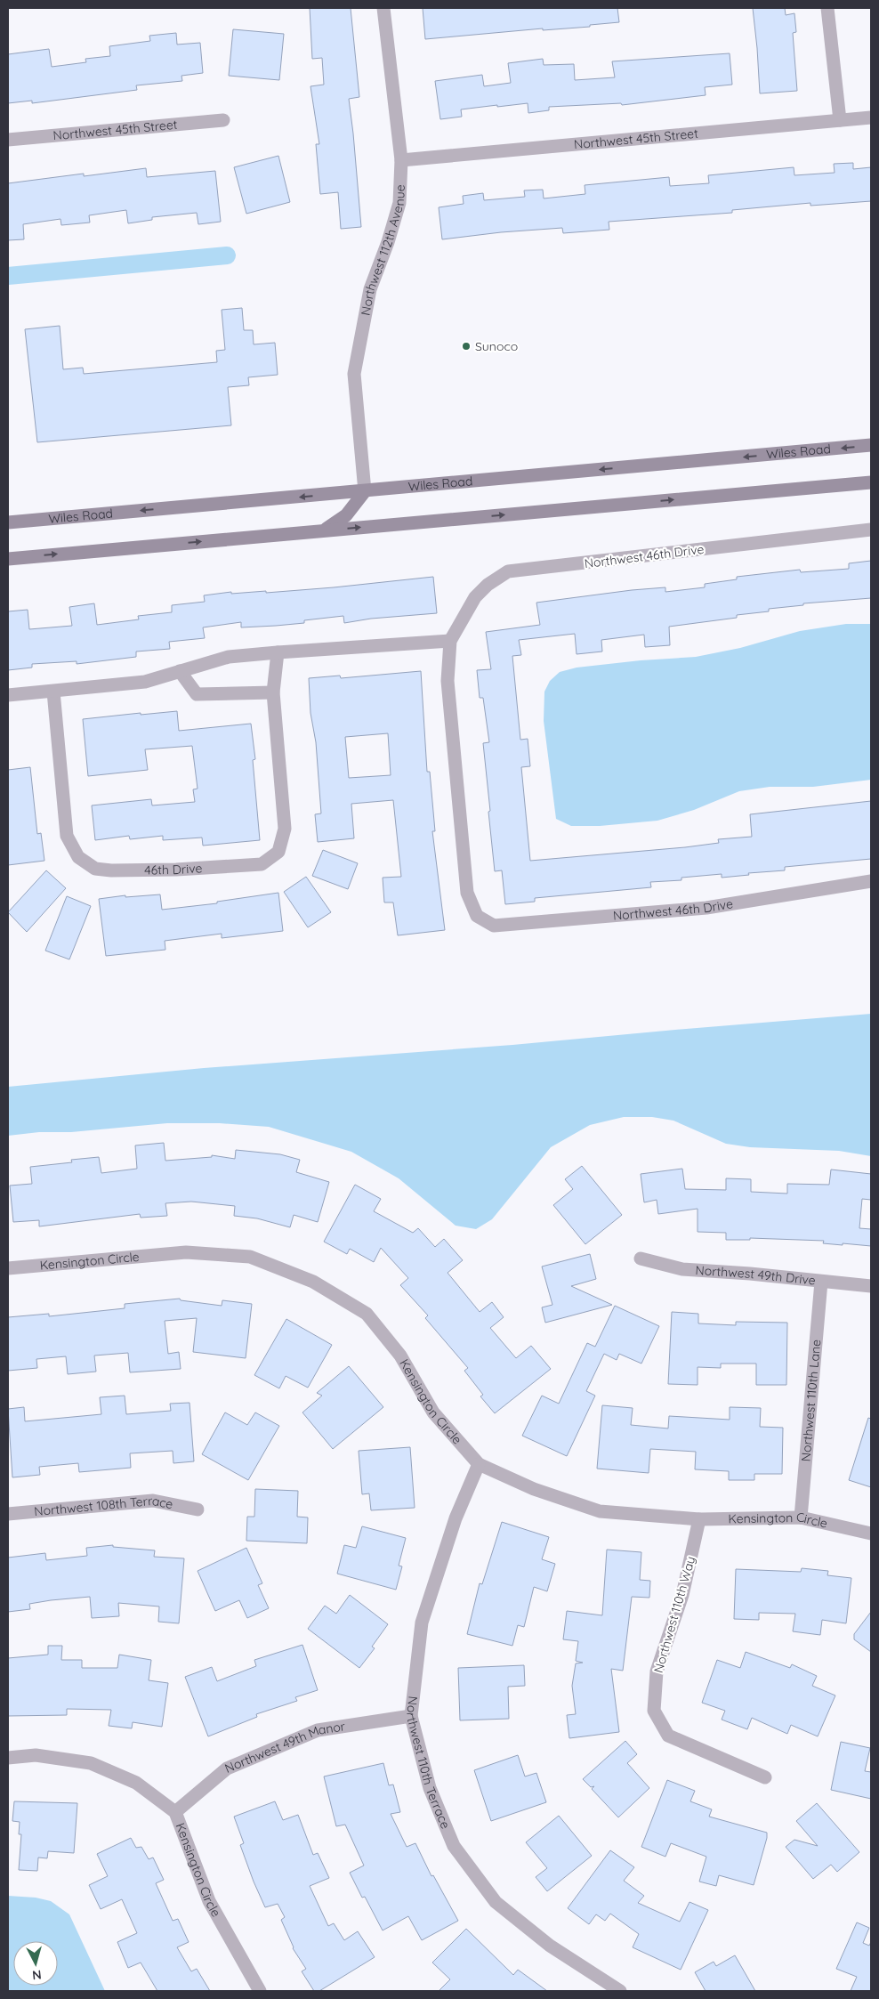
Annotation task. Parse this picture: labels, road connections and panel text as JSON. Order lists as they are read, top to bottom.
{
  "streets": {
    "main road": ["Wiles Road"],
    "street": [
      "Northwest 45th Street",
      "Northwest 112th Avenue",
      "Northwest 46th Drive",
      "46th Drive",
      "Kensington Circle",
      "Northwest 49th Drive",
      "Northwest 110th Lane",
      "Northwest 108th Terrace",
      "Northwest 110th Way",
      "Northwest 49th Manor",
      "Northwest 110th Terrace"
    ]
  },
  "crossings": [
    ["Northwest 45th Street", "Northwest 112th Avenue"],
    ["Northwest 112th Avenue", "Wiles Road"],
    ["Kensington Circle", "Northwest 110th Lane"],
    ["Kensington Circle", "Northwest 110th Way"],
    ["Kensington Circle", "Northwest 49th Manor"],
    ["Kensington Circle", "Northwest 110th Terrace"],
    ["Northwest 49th Drive", "Northwest 110th Lane"],
    ["Northwest 49th Manor", "Northwest 110th Terrace"]
  ],
  "places": ["Sunoco"],
  "north": "bottom"
}
